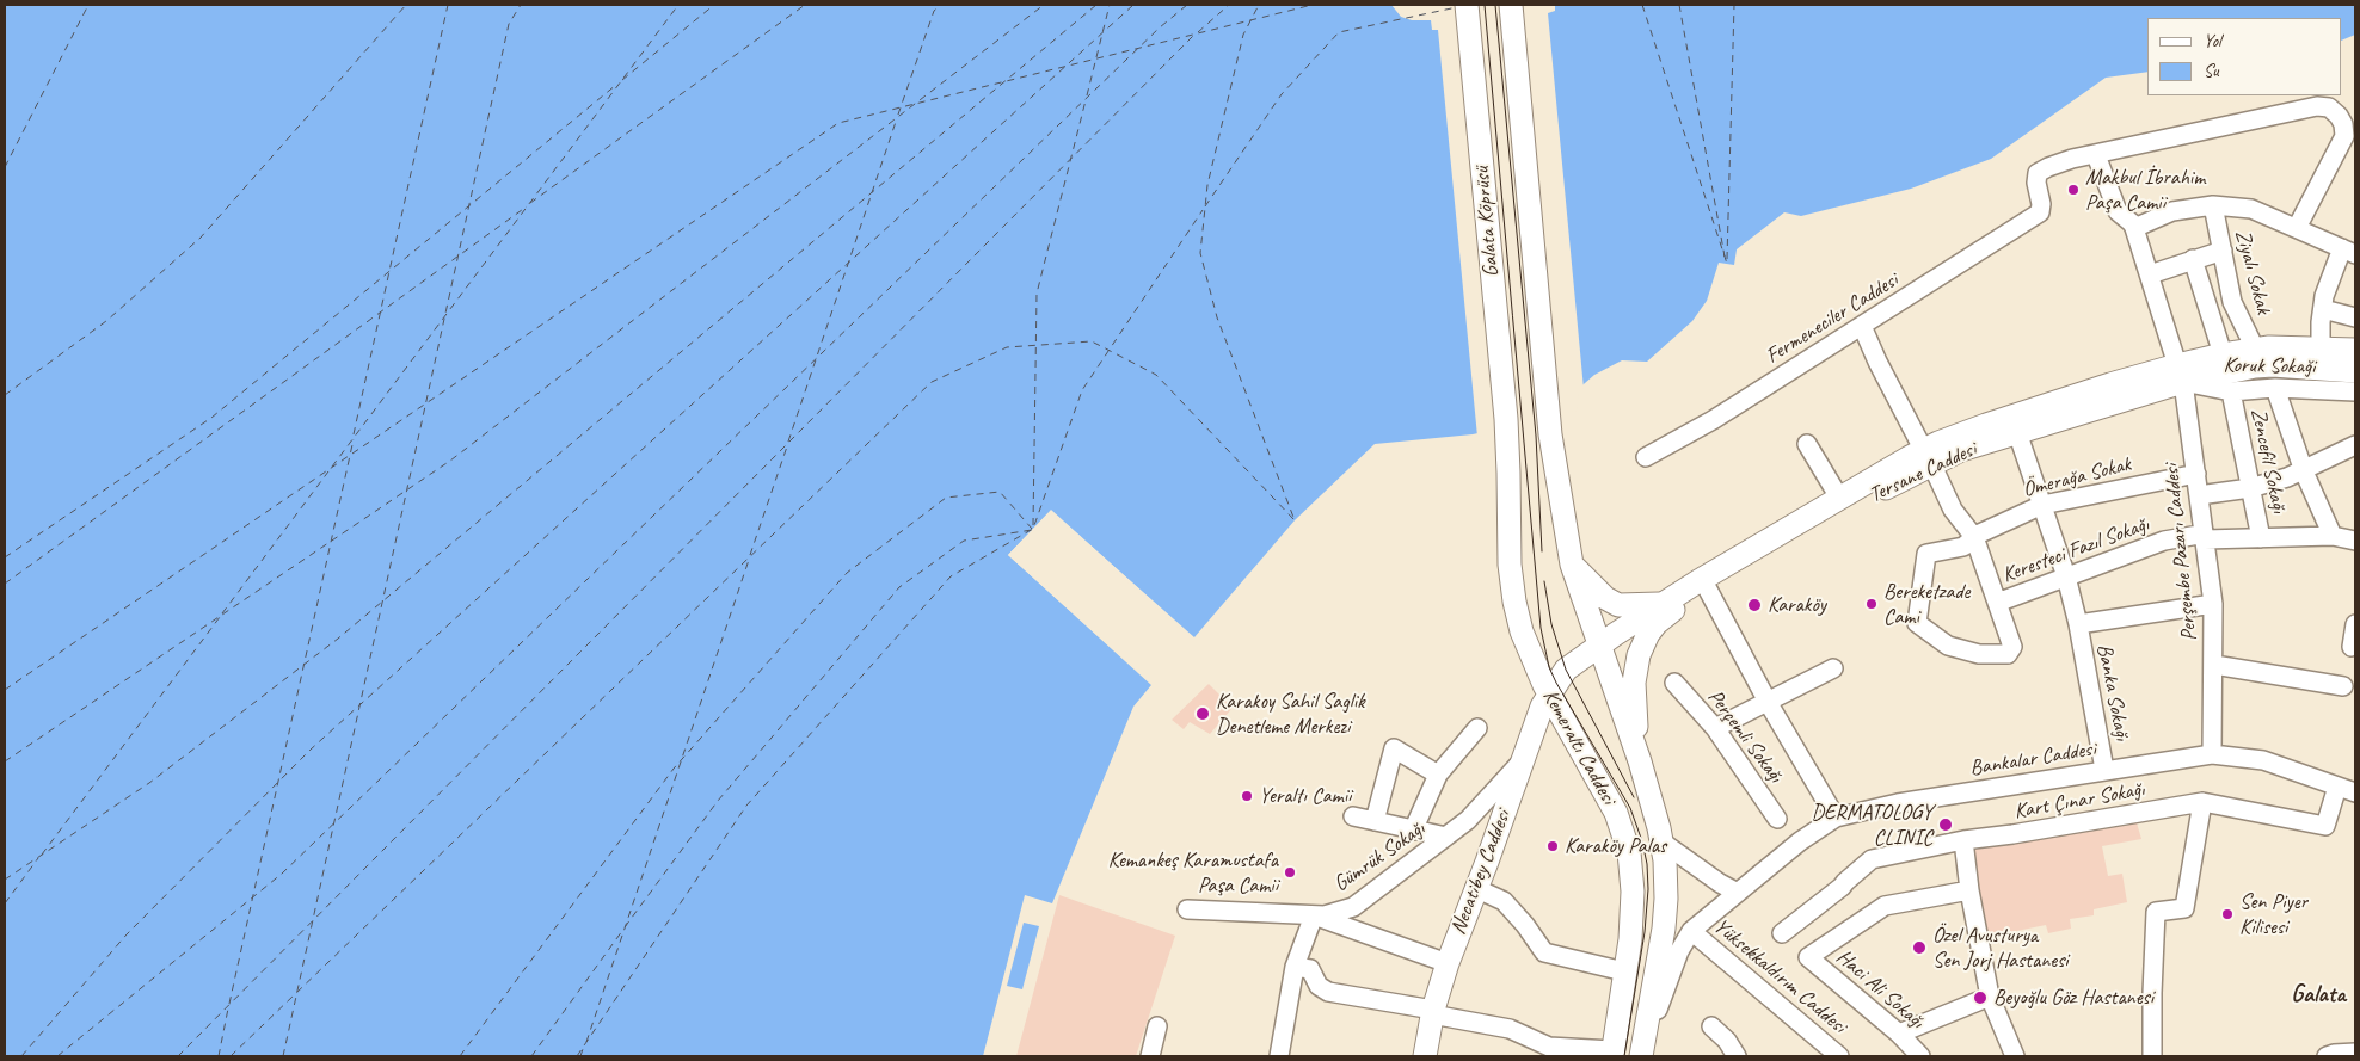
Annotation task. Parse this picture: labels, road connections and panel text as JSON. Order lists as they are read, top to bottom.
{
  "streets": {
    "main road": [
      "Galata Köprüsü",
      "Tersane Caddesi",
      "Kemeraltı Caddesi",
      "Necatibey Caddesi"
    ],
    "street": [
      "Ziyalı Sokak",
      "Fermeneciler Caddesi",
      "Koruk Sokaği",
      "Zencefil Sokağı",
      "Ömerağa Sokak",
      "Keresteci Fazıl Sokağı",
      "Perşembe Pazarı Caddesi",
      "Banka Sokağı",
      "Perçemli Sokağı",
      "Bankalar Caddesi",
      "Kart Çınar Sokağı",
      "Gümrük Sokağı",
      "Yüksekkaldırım Caddesi",
      "Haci Ali Sokağı"
    ]
  },
  "crossings": [
    ["Galata Köprüsü", "Kemeraltı Caddesi"],
    ["Ziyalı Sokak", "Tersane Caddesi"],
    ["Koruk Sokaği", "Zencefil Sokağı"],
    ["Koruk Sokaği", "Tersane Caddesi"],
    ["Koruk Sokaği", "Perşembe Pazarı Caddesi"],
    ["Zencefil Sokağı", "Keresteci Fazıl Sokağı"],
    ["Tersane Caddesi", "Perşembe Pazarı Caddesi"],
    ["Tersane Caddesi", "Banka Sokağı"],
    ["Tersane Caddesi", "Kemeraltı Caddesi"],
    ["Tersane Caddesi", "Necatibey Caddesi"],
    ["Ömerağa Sokak", "Keresteci Fazıl Sokağı"],
    ["Ömerağa Sokak", "Perşembe Pazarı Caddesi"],
    ["Ömerağa Sokak", "Banka Sokağı"],
    ["Keresteci Fazıl Sokağı", "Perşembe Pazarı Caddesi"],
    ["Keresteci Fazıl Sokağı", "Banka Sokağı"],
    ["Perşembe Pazarı Caddesi", "Bankalar Caddesi"],
    ["Banka Sokağı", "Bankalar Caddesi"],
    ["Kemeraltı Caddesi", "Bankalar Caddesi"],
    ["Kemeraltı Caddesi", "Necatibey Caddesi"],
    ["Bankalar Caddesi", "Yüksekkaldırım Caddesi"],
    ["Gümrük Sokağı", "Necatibey Caddesi"]
  ],
  "districts": ["Galata"],
  "places": [
    "Makbul İbrahim Paşa Camii",
    "Bereketzade Cami",
    "Karaköy",
    "Karakoy Sahil Saglik Denetleme Merkezi",
    "Yeraltı Camii",
    "DERMATOLOGY CLINIC",
    "Karaköy Palas",
    "Kemankeş Karamustafa Paşa Camii",
    "Sen Piyer Kilisesi",
    "Özel Avusturya Sen Jorj Hastanesi",
    "Beyoğlu Göz Hastanesi"
  ],
  "legend": ["Yol", "Su"]
}
